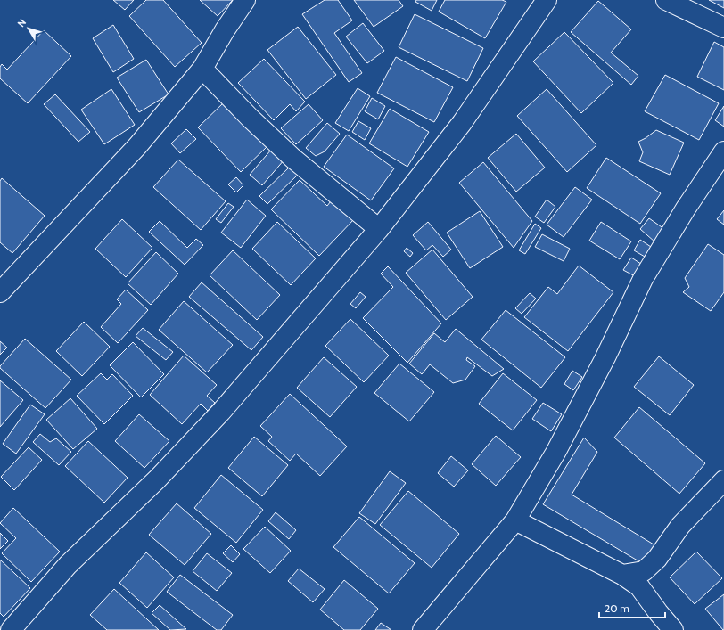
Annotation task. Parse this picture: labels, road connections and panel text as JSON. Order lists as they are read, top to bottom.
{
  "scale_bar": "20 m",
  "north": "top left"
}
